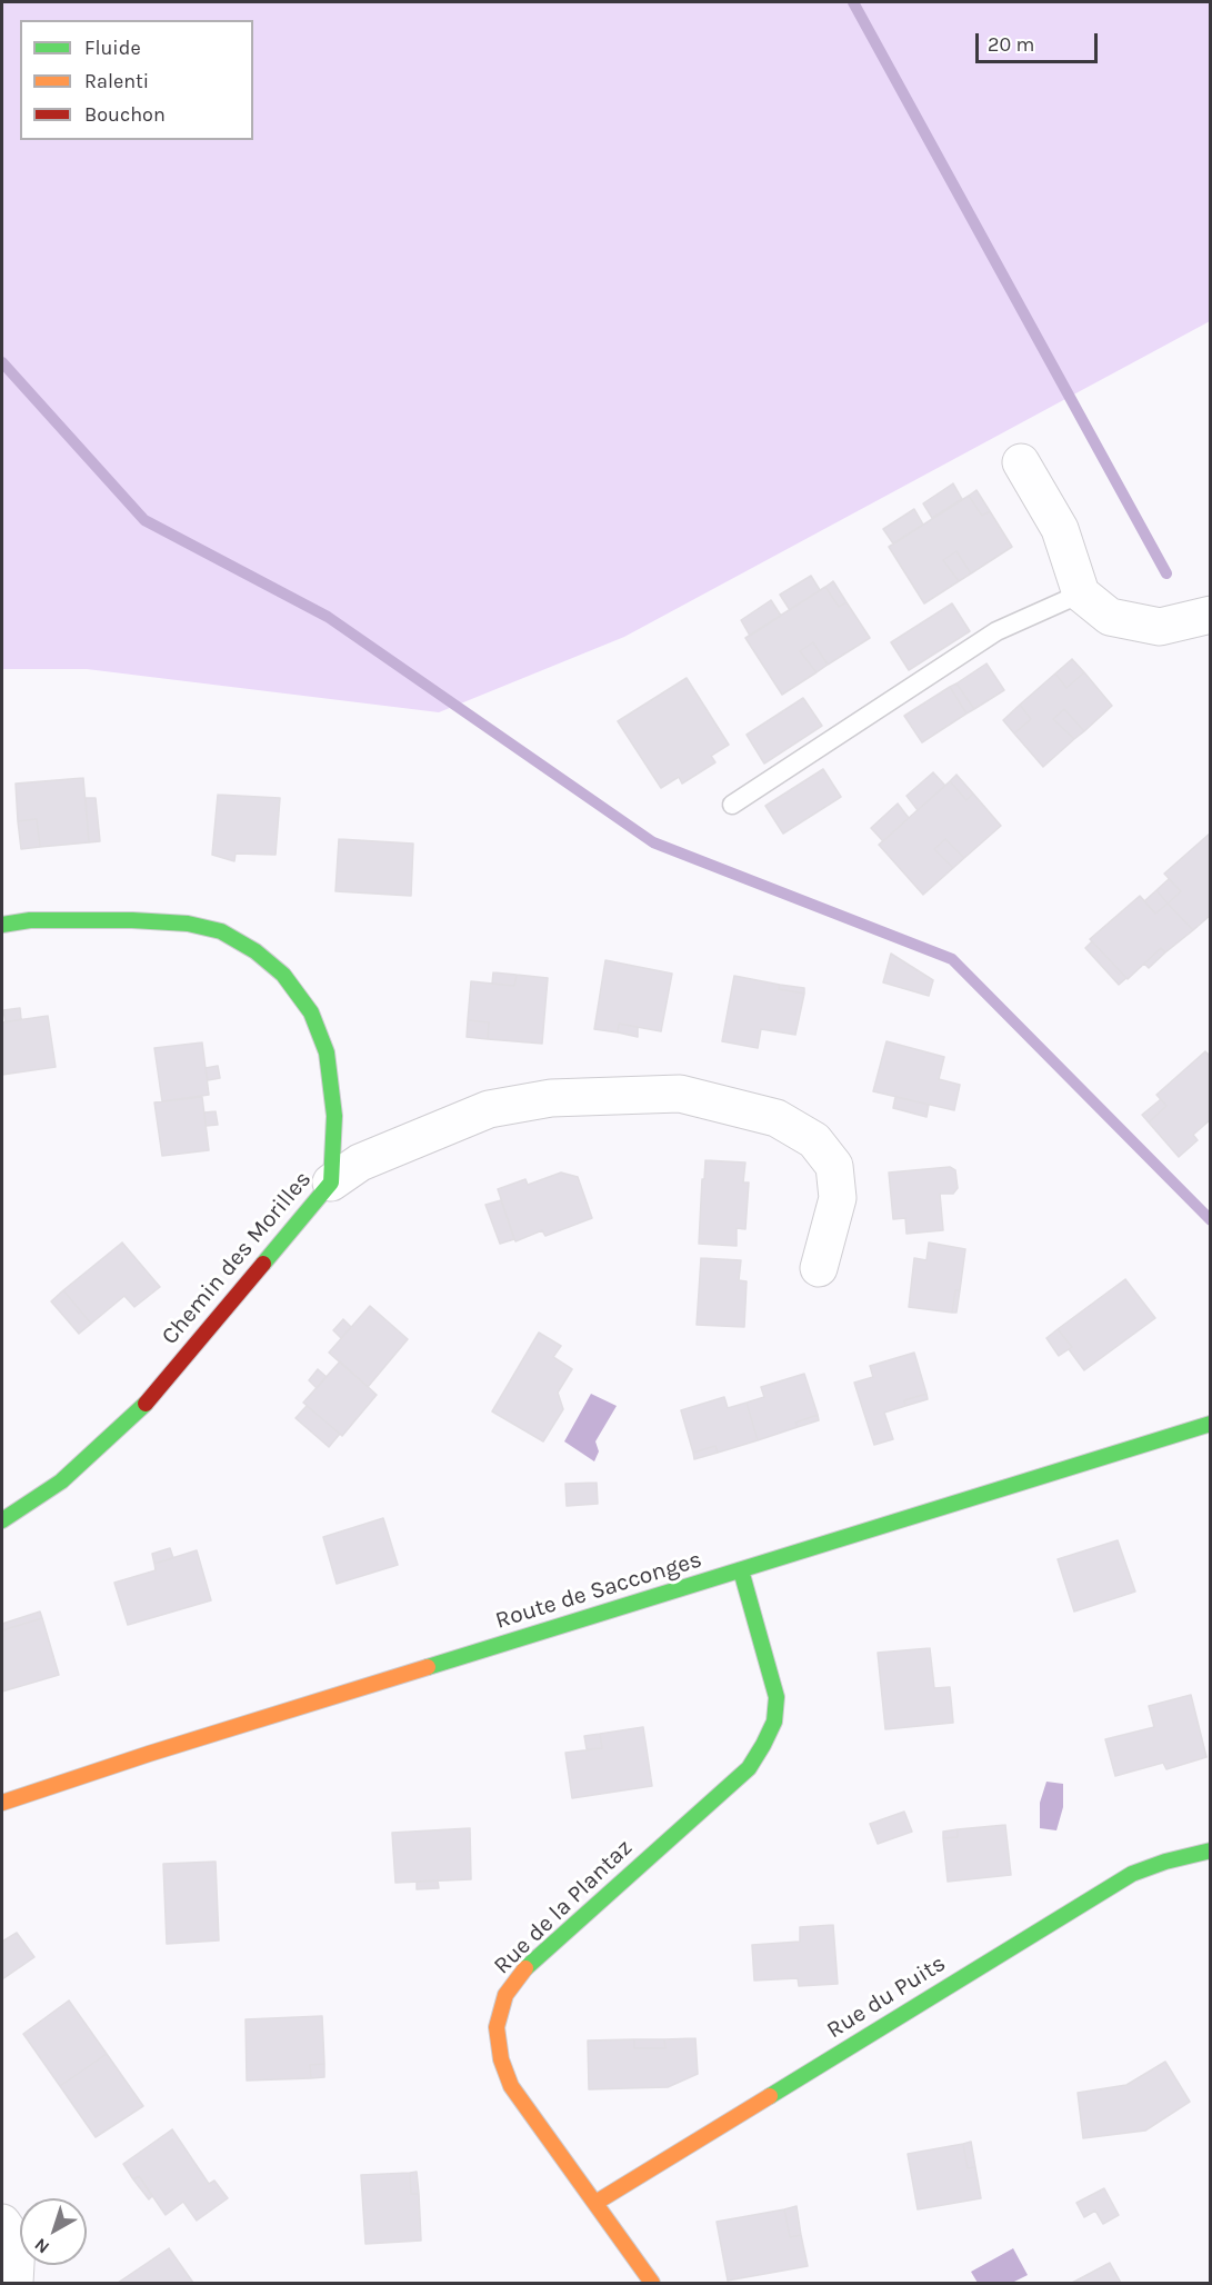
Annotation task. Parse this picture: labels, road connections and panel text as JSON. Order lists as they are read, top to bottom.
{
  "streets": {
    "street": [
      "Chemin des Morilles",
      "Route de Sacconges",
      "Rue de la Plantaz",
      "Rue du Puits"
    ]
  },
  "crossings": [
    ["Route de Sacconges", "Rue de la Plantaz"],
    ["Rue de la Plantaz", "Rue du Puits"]
  ],
  "legend": ["Fluide", "Ralenti", "Bouchon"],
  "scale_bar": "20 m",
  "north": "bottom left"
}
